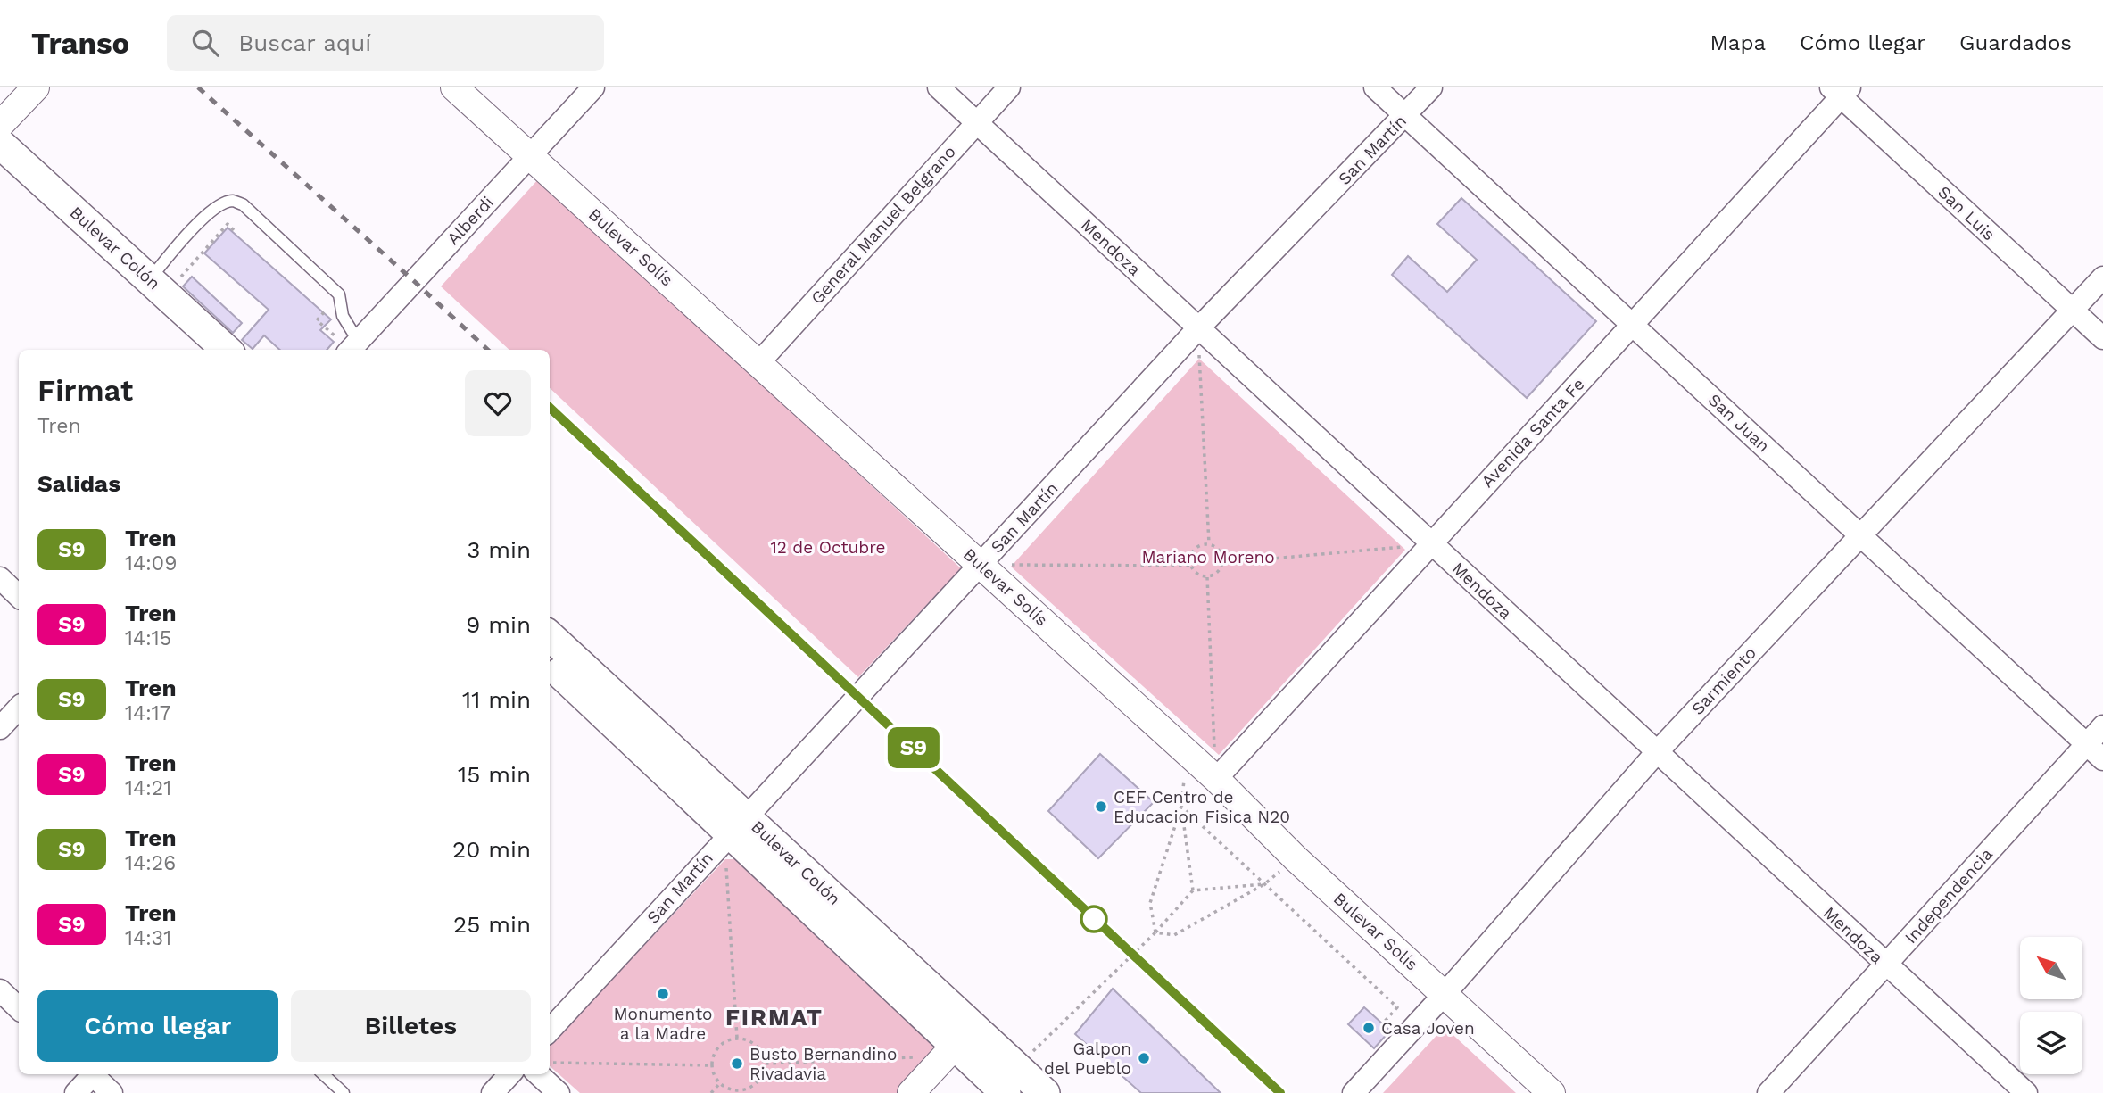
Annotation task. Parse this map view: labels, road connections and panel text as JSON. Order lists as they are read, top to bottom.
{
  "streets": {
    "main road": ["Bulevar Colón"],
    "street": [
      "San Martín",
      "San Luis",
      "Alberdi",
      "General Manuel Belgrano",
      "Bulevar Solís",
      "Mendoza",
      "San Juan",
      "Avenida Santa Fe",
      "Sarmiento",
      "Independencia"
    ]
  },
  "crossings": [
    ["San Martín", "Bulevar Solís"],
    ["San Martín", "Mendoza"],
    ["San Martín", "Bulevar Colón"],
    ["San Martín", "San Juan"],
    ["San Luis", "Avenida Santa Fe"],
    ["San Luis", "Sarmiento"],
    ["Alberdi", "Bulevar Solís"],
    ["General Manuel Belgrano", "Bulevar Solís"],
    ["General Manuel Belgrano", "Mendoza"],
    ["Bulevar Solís", "Avenida Santa Fe"],
    ["Bulevar Solís", "Sarmiento"],
    ["Mendoza", "Avenida Santa Fe"],
    ["Mendoza", "Sarmiento"],
    ["Mendoza", "Independencia"],
    ["San Juan", "Avenida Santa Fe"],
    ["San Juan", "Sarmiento"],
    ["San Juan", "Independencia"]
  ],
  "districts": ["FIRMAT"],
  "parks": ["12 de Octubre", "Mariano Moreno"],
  "places": [
    "CEF Centro de Educacion Fisica N20",
    "Monumento a la Madre",
    "Casa Joven",
    "Galpon del Pueblo",
    "Busto Bernandino Rivadavia"
  ],
  "north": "top left",
  "page": {
    "header": "Transo",
    "search": "Buscar aquí",
    "nav": ["Mapa", "Cómo llegar", "Guardados"],
    "on_map": "S9",
    "heading": [
      ["Firmat", "Tren"],
      "Salidas"
    ],
    "list": [
      {
        "mark": "S9",
        "name": "Tren",
        "note": "14:09",
        "value": "3 min"
      },
      {
        "mark": "S9",
        "name": "Tren",
        "note": "14:15",
        "value": "9 min"
      },
      {
        "mark": "S9",
        "name": "Tren",
        "note": "14:17",
        "value": "11 min"
      },
      {
        "mark": "S9",
        "name": "Tren",
        "note": "14:21",
        "value": "15 min"
      },
      {
        "mark": "S9",
        "name": "Tren",
        "note": "14:26",
        "value": "20 min"
      },
      {
        "mark": "S9",
        "name": "Tren",
        "note": "14:31",
        "value": "25 min"
      }
    ],
    "buttons": ["Cómo llegar", "Billetes"]
  }
}
